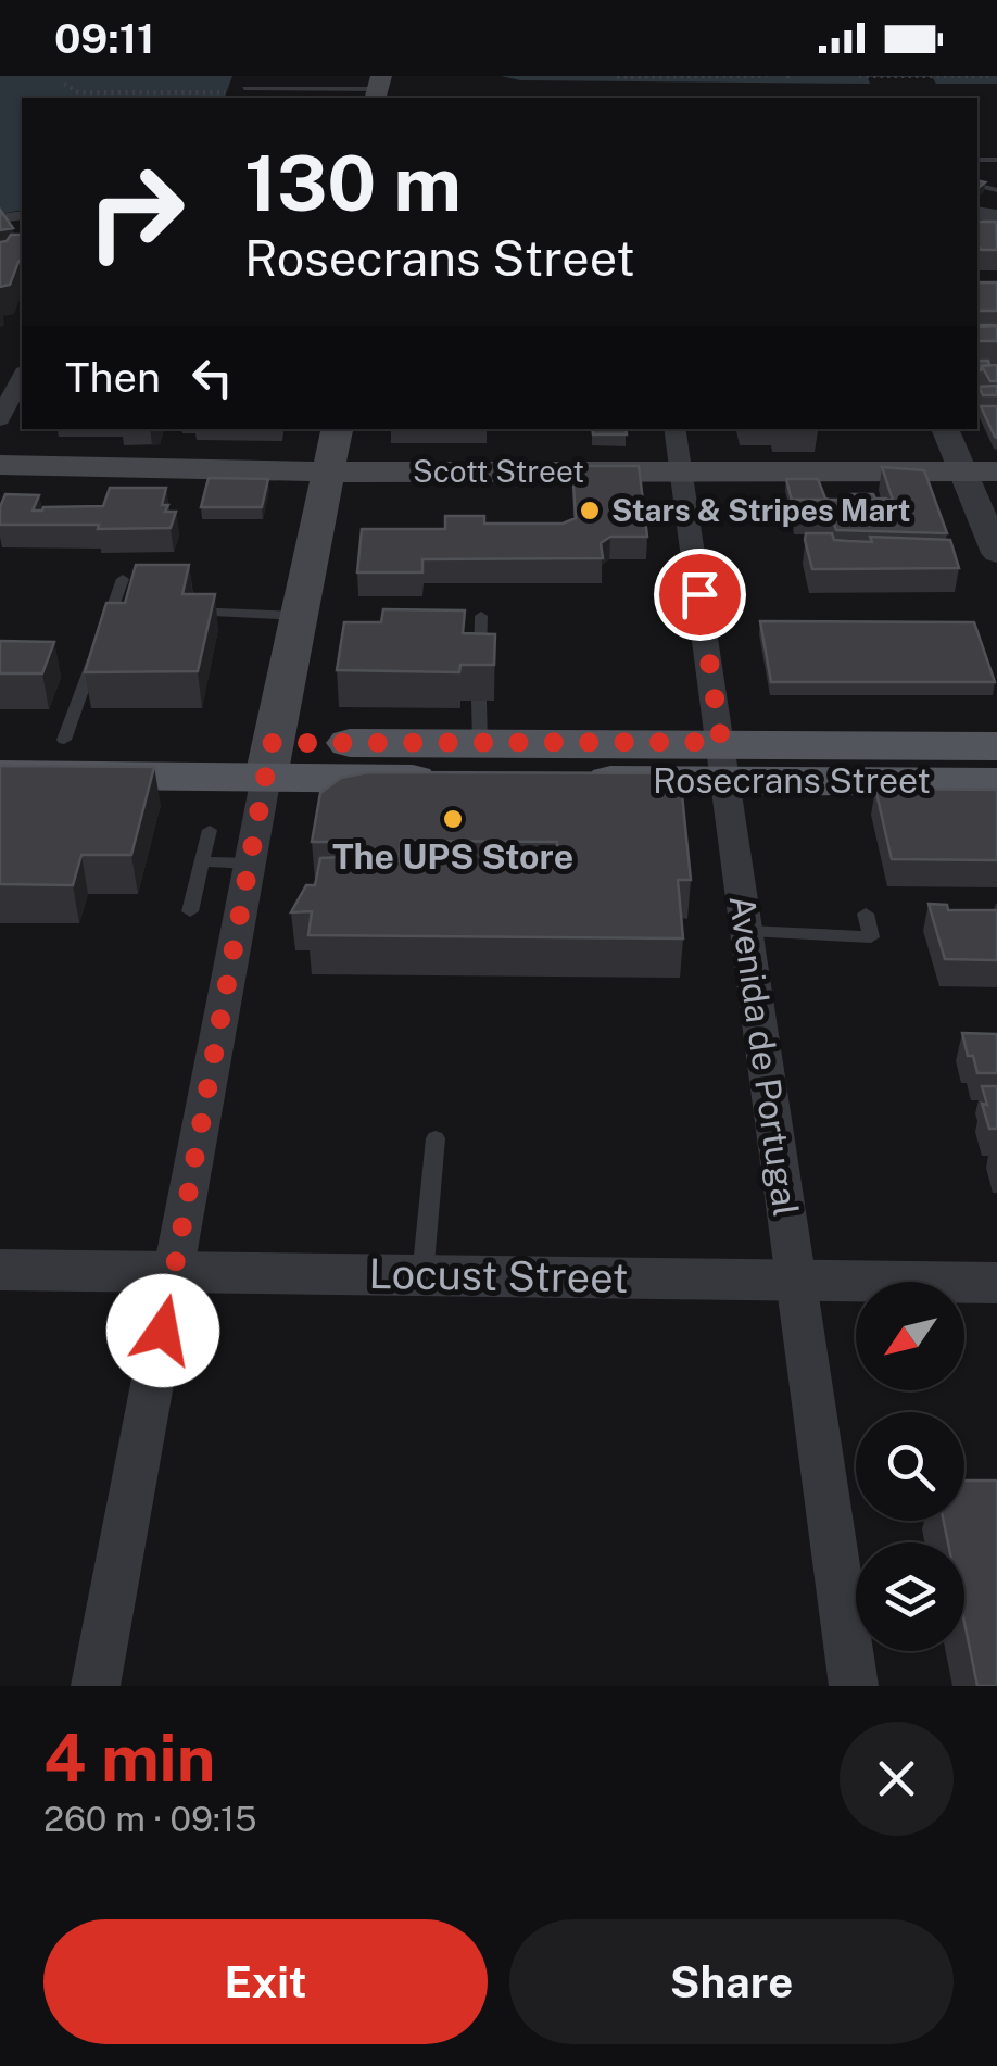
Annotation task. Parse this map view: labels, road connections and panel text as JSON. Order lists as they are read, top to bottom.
{
  "streets": {
    "main road": ["Scott Street", "Rosecrans Street"],
    "street": ["Avenida de Portugal", "Locust Street"]
  },
  "crossings": [
    ["Scott Street", "Avenida de Portugal"],
    ["Rosecrans Street", "Avenida de Portugal"],
    ["Avenida de Portugal", "Locust Street"]
  ],
  "places": ["Stars & Stripes Mart", "The UPS Store"],
  "north": "bottom left",
  "page": {
    "status": "09:11",
    "turn": ["130 m", "Rosecrans Street"],
    "then": "Then",
    "heading": ["4 min", "260 m · 09:15"],
    "buttons": ["Exit", "Share"]
  }
}
